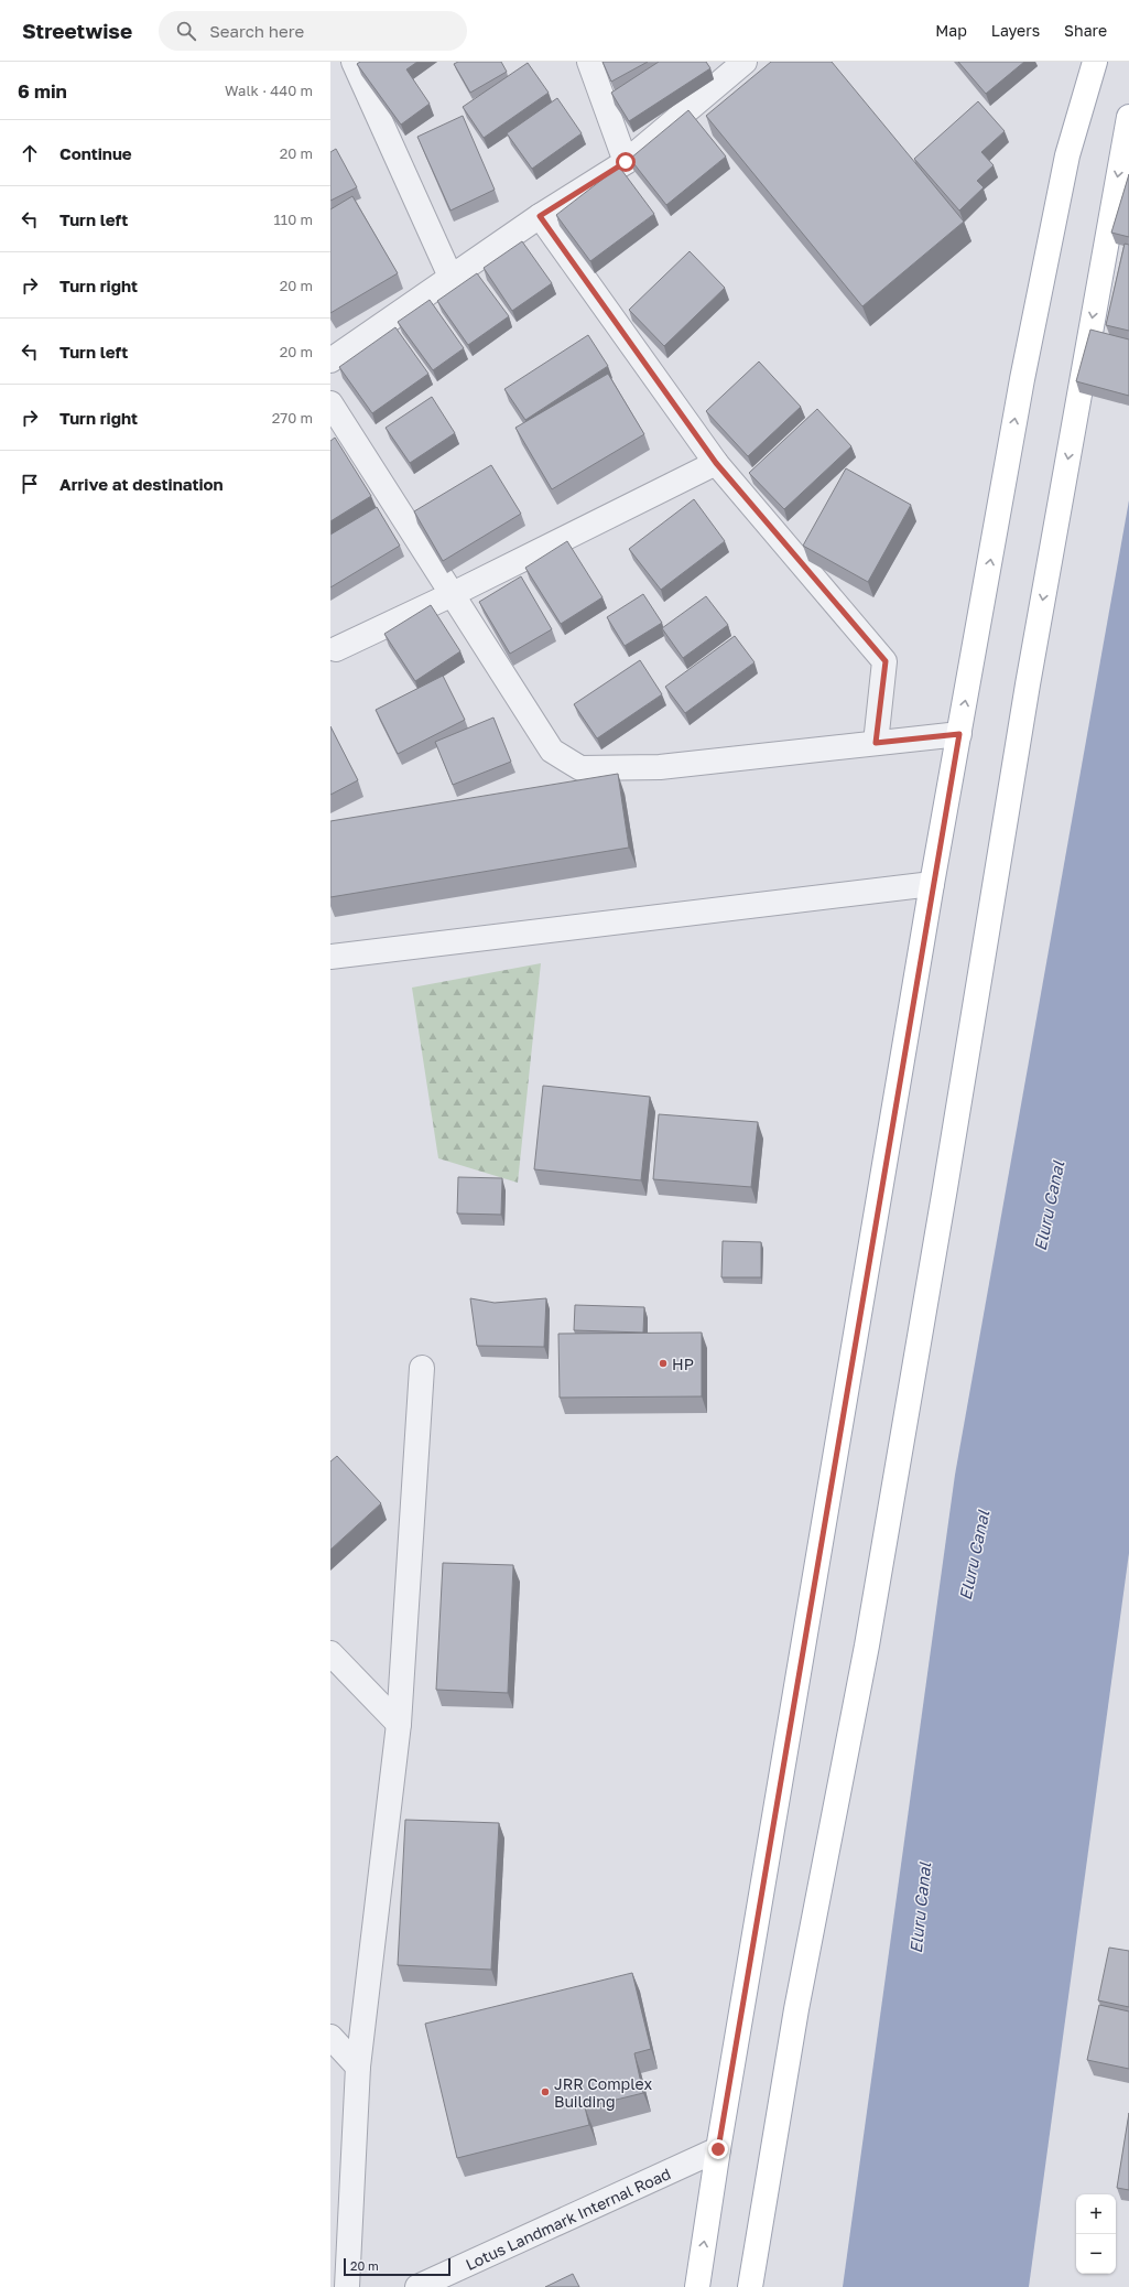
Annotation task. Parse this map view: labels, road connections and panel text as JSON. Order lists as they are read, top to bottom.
{
  "streets": {
    "street": ["Lotus Landmark Internal Road"]
  },
  "water": ["Eluru Canal"],
  "places": ["HP", "JRR Complex Building"],
  "scale_bar": "20 m",
  "page": {
    "header": "Streetwise",
    "search": "Search here",
    "nav": ["Map", "Layers", "Share"],
    "heading": ["6 min", "Walk · 440 m"],
    "list": [
      ["Continue", "20 m"],
      ["Turn left", "110 m"],
      ["Turn right", "20 m"],
      ["Turn left", "20 m"],
      ["Turn right", "270 m"],
      "Arrive at destination"
    ],
    "map_buttons": ["+", "−"],
    "scale": "20 m"
  }
}
